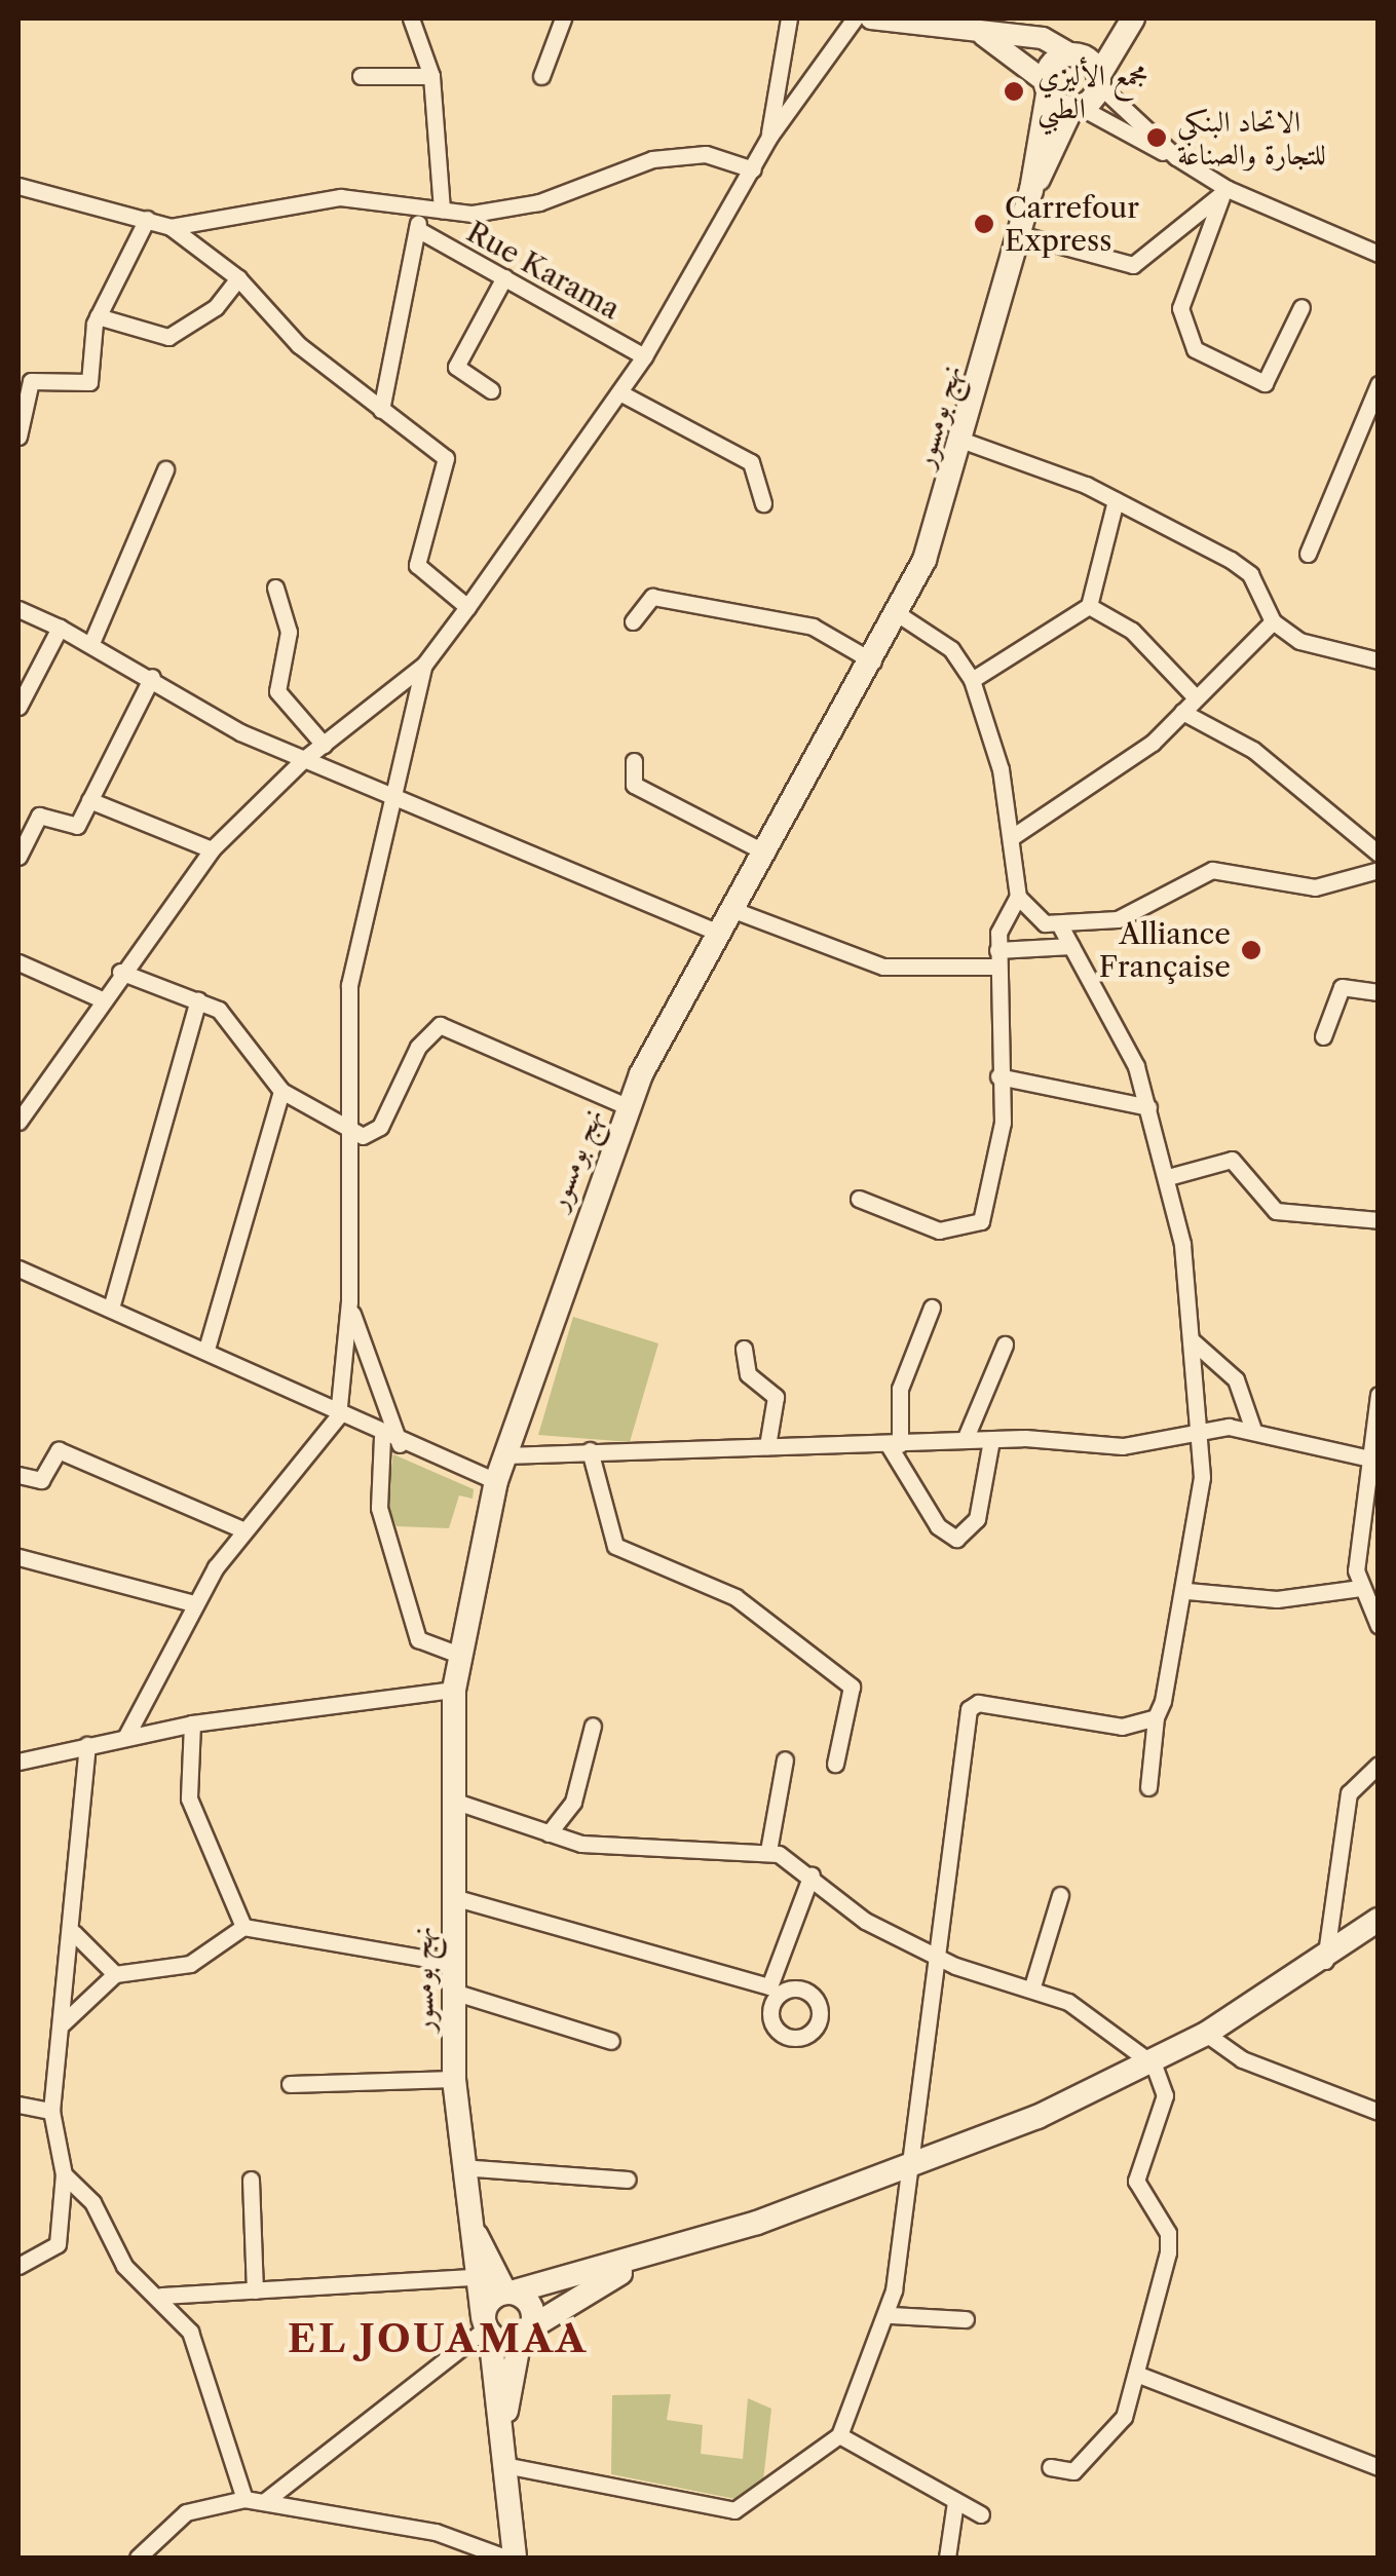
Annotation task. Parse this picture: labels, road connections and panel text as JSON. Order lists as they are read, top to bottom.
{
  "streets": {
    "main road": ["نهج بومسور"],
    "street": ["Rue Karama"]
  },
  "districts": ["EL JOUAMAA"],
  "places": [
    "مجمع الأليزي الطبي",
    "الاتحاد البنكي للتجارة والصناعة",
    "Carrefour Express",
    "Alliance Française"
  ]
}
